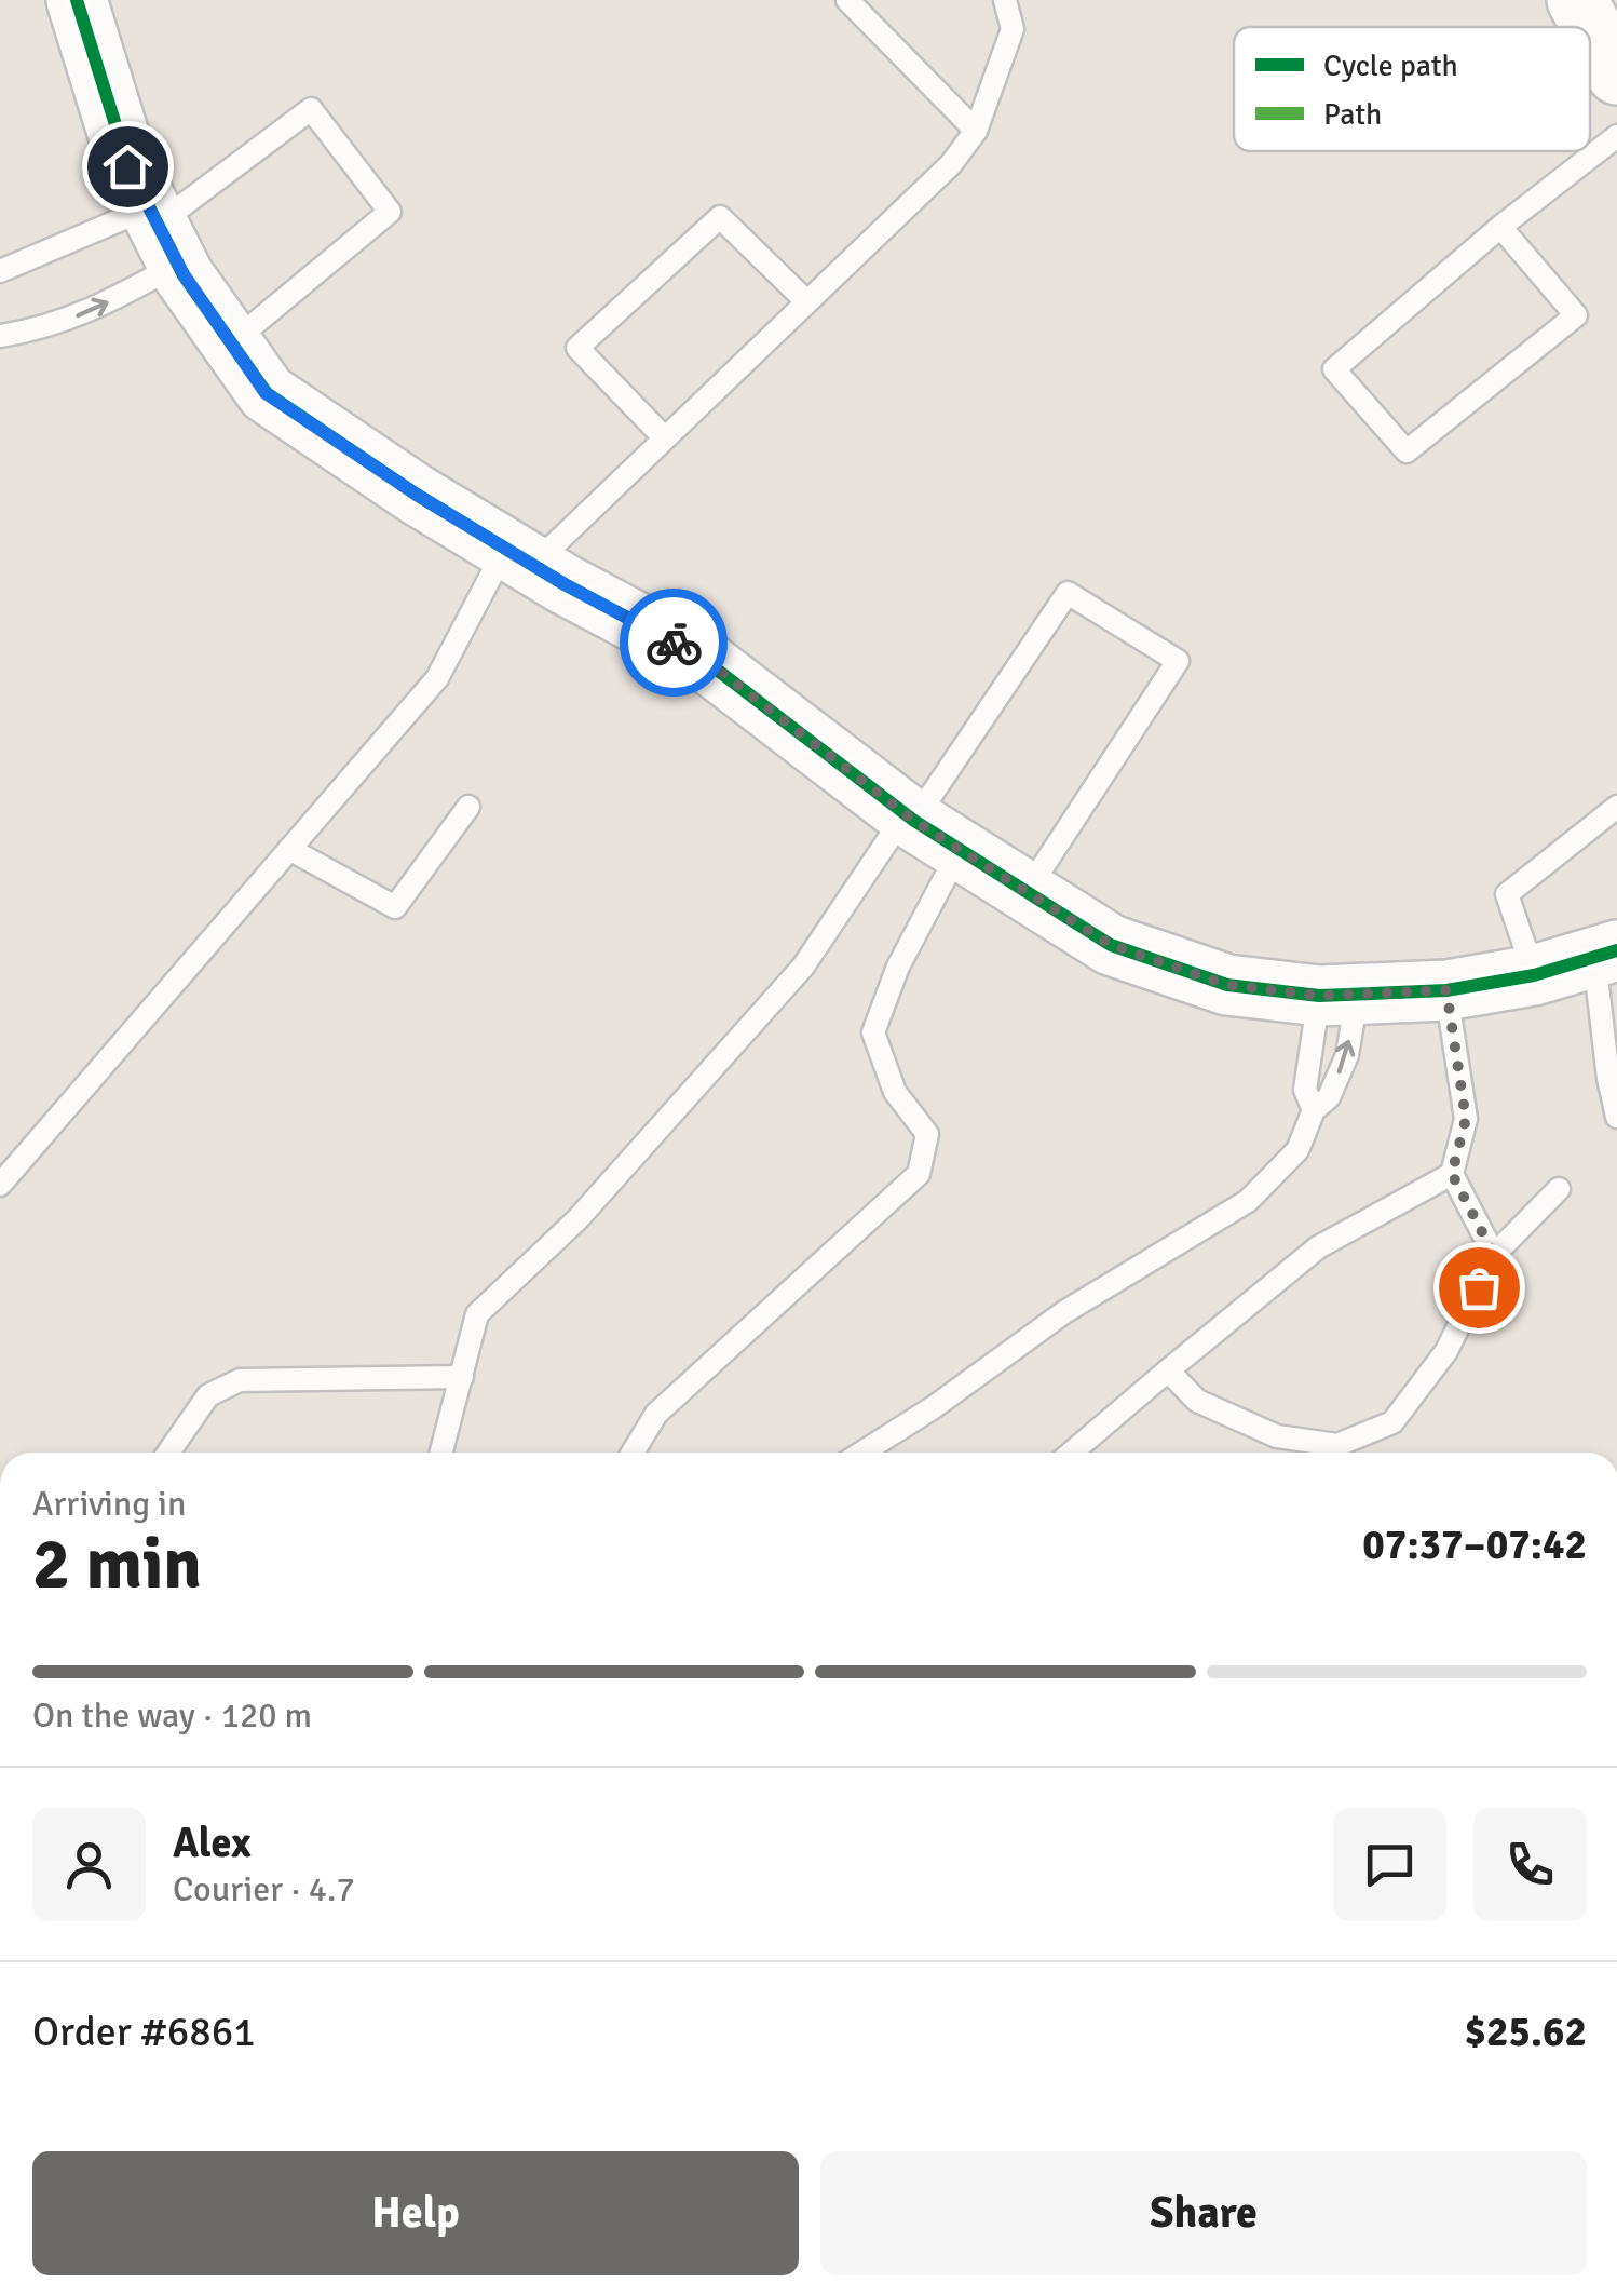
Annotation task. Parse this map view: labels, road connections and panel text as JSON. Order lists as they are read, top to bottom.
{
  "legend": ["Cycle path", "Path"],
  "page": {
    "heading": ["2 min", "Arriving in", "07:37–07:42"],
    "panel": [
      "Alex",
      "Courier · 4.7",
      "Order #6861",
      "$25.62"
    ],
    "bar": "On the way · 120 m",
    "buttons": ["Help", "Share"]
  }
}
